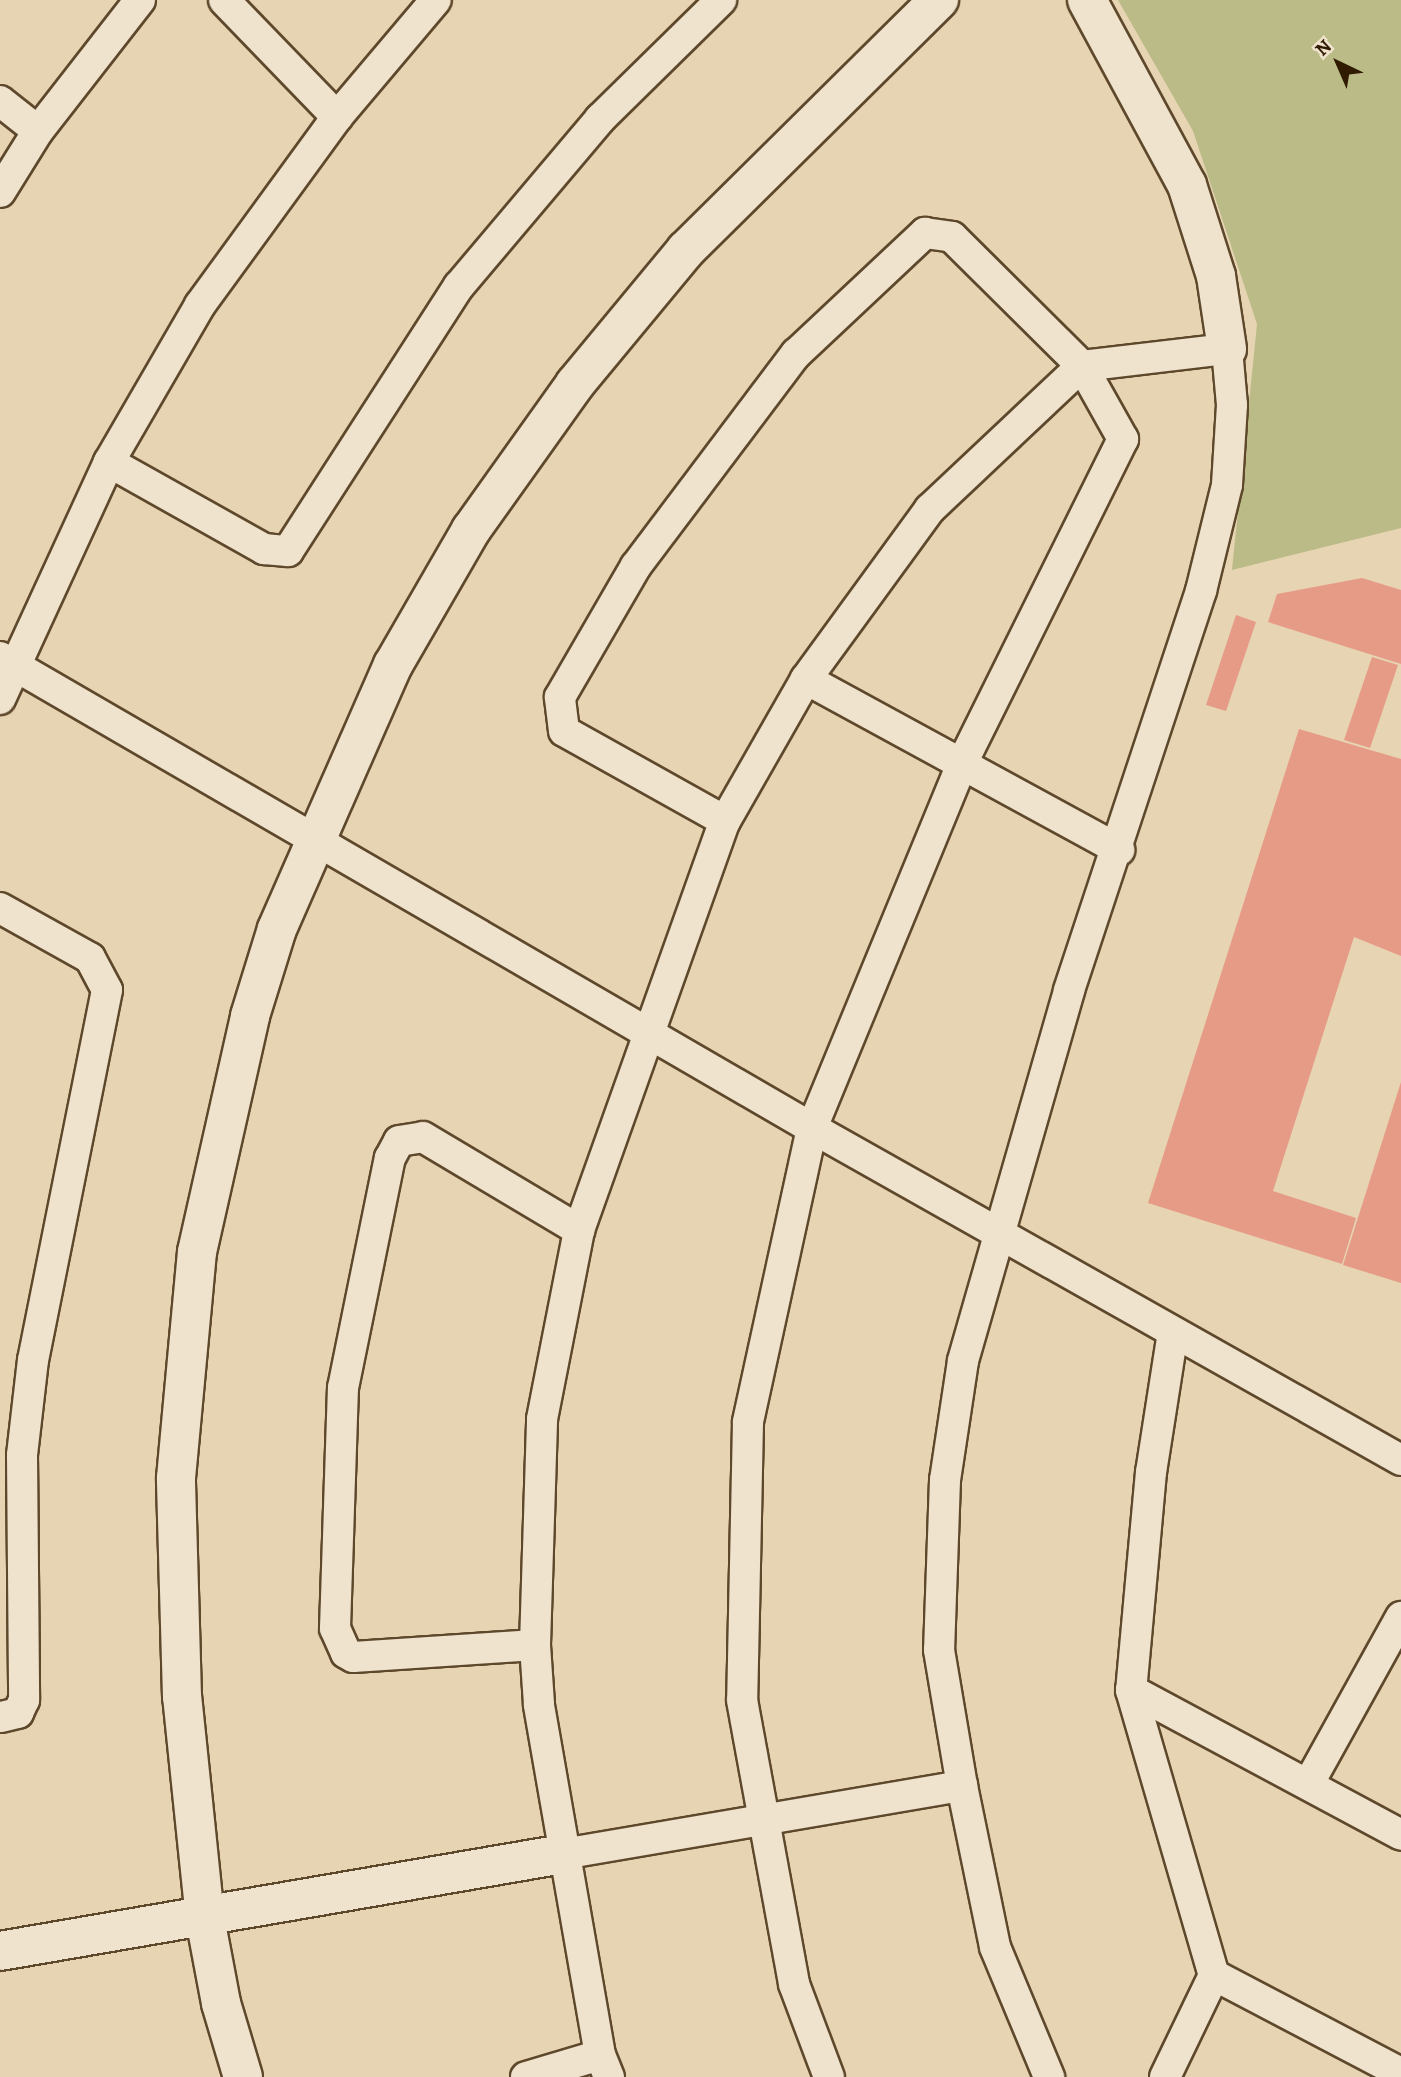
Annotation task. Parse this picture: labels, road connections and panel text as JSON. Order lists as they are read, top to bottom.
{
  "north": "top left"
}
